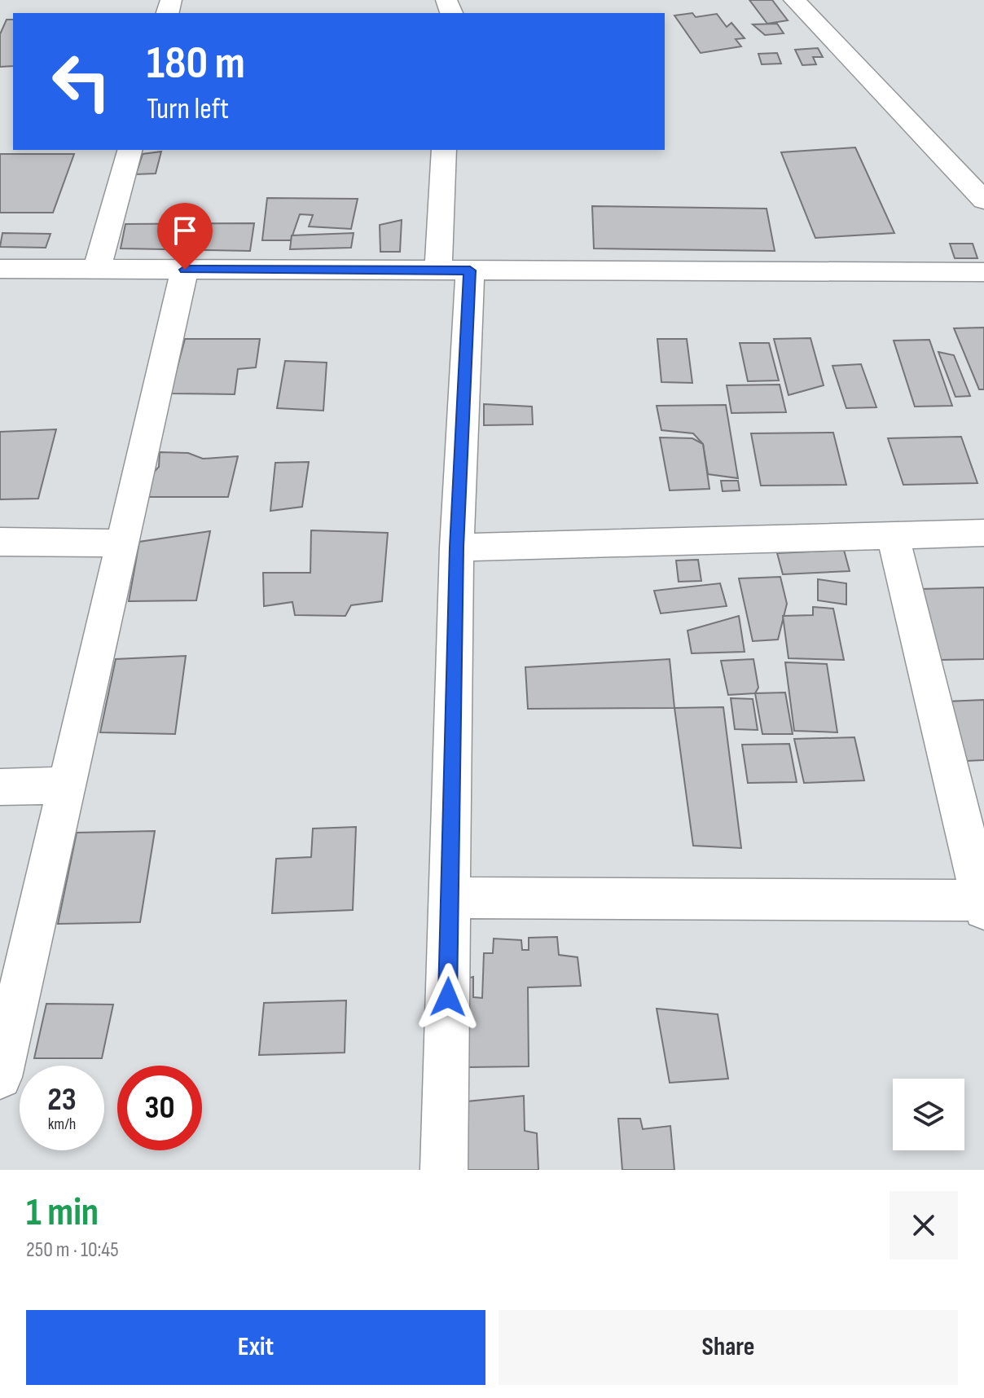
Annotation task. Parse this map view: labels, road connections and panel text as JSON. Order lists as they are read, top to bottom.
{
  "page": {
    "turn": ["180 m", "Turn left"],
    "speed": "23 km/h",
    "limit": "30",
    "heading": ["1 min", "250 m · 10:45"],
    "buttons": ["Exit", "Share"]
  }
}
